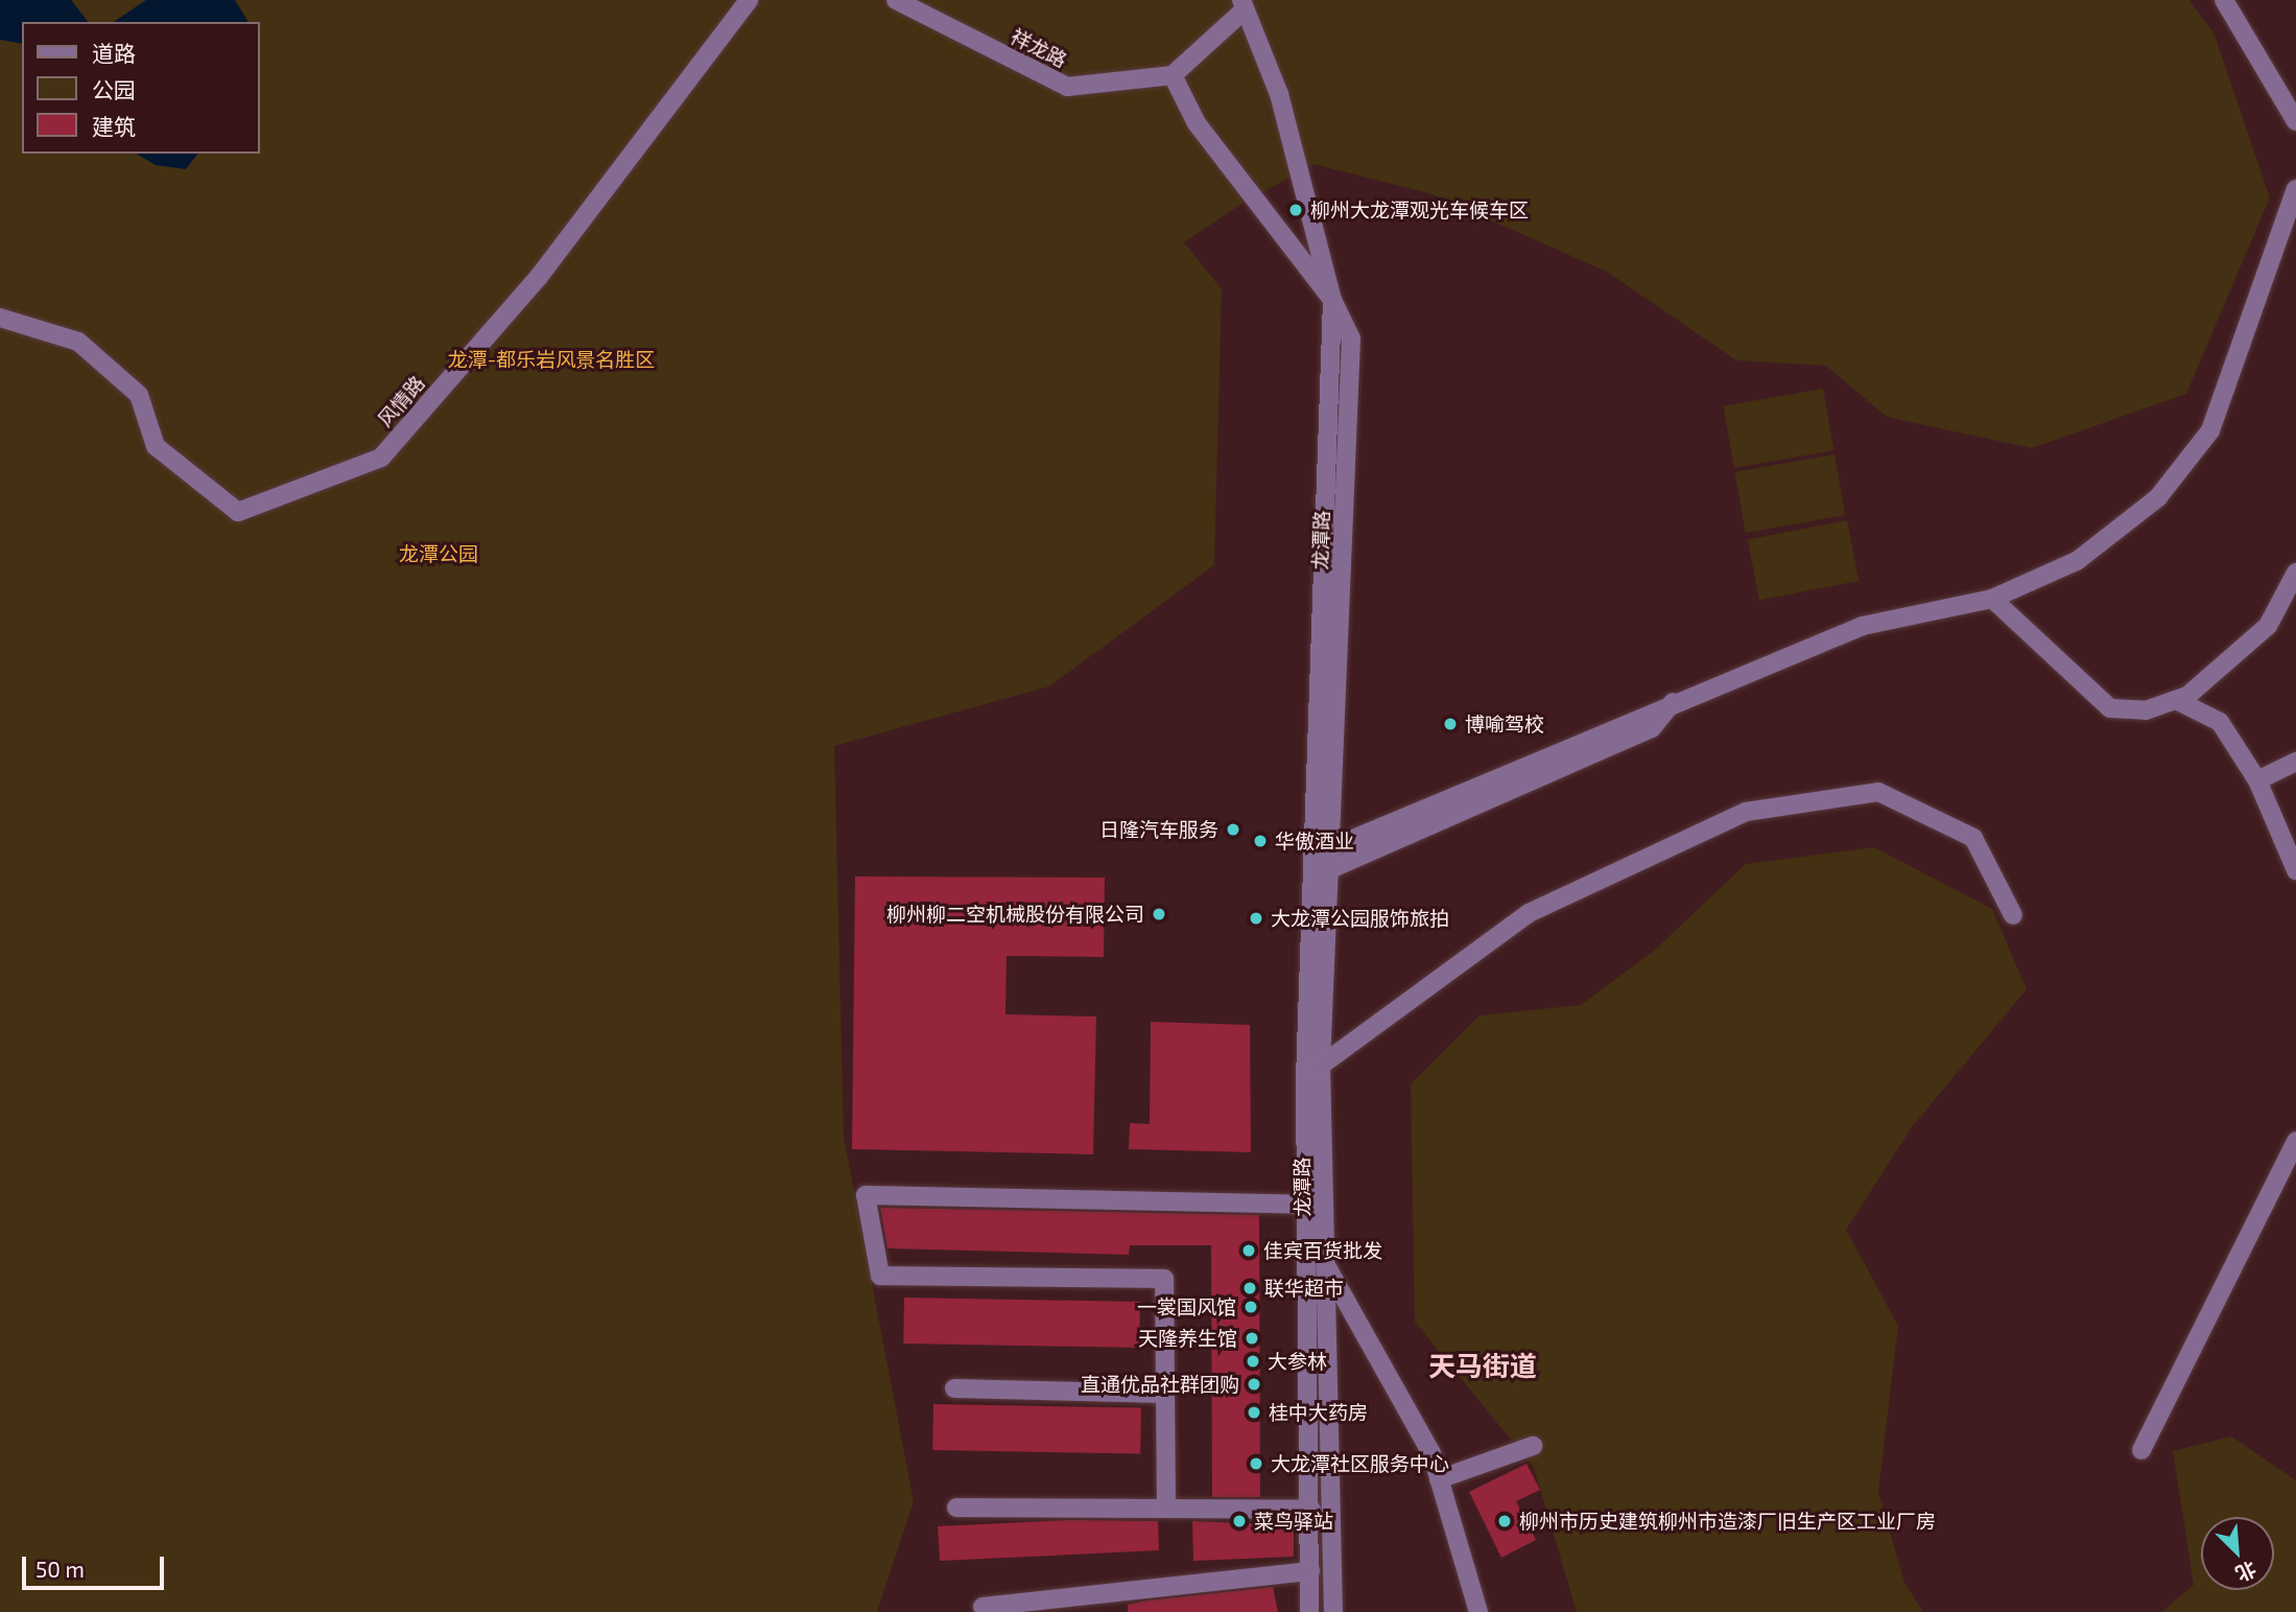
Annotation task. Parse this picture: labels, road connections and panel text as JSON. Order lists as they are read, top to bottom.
{
  "streets": {
    "street": ["祥龙路", "风情路", "龙潭路"]
  },
  "crossings": [
    ["祥龙路", "龙潭路"]
  ],
  "districts": ["天马街道"],
  "parks": ["龙潭-都乐岩风景名胜区", "龙潭公园"],
  "places": [
    "柳州大龙潭观光车候车区",
    "博喻驾校",
    "日隆汽车服务",
    "华傲酒业",
    "柳州柳二空机械股份有限公司",
    "大龙潭公园服饰旅拍",
    "佳宾百货批发",
    "联华超市",
    "一裳国风馆",
    "天隆养生馆",
    "大参林",
    "直通优品社群团购",
    "桂中大药房",
    "大龙潭社区服务中心",
    "菜鸟驿站",
    "柳州市历史建筑柳州市造漆厂旧生产区工业厂房"
  ],
  "legend": ["道路", "公园", "建筑"],
  "scale_bar": "50 m",
  "north": "bottom right"
}
